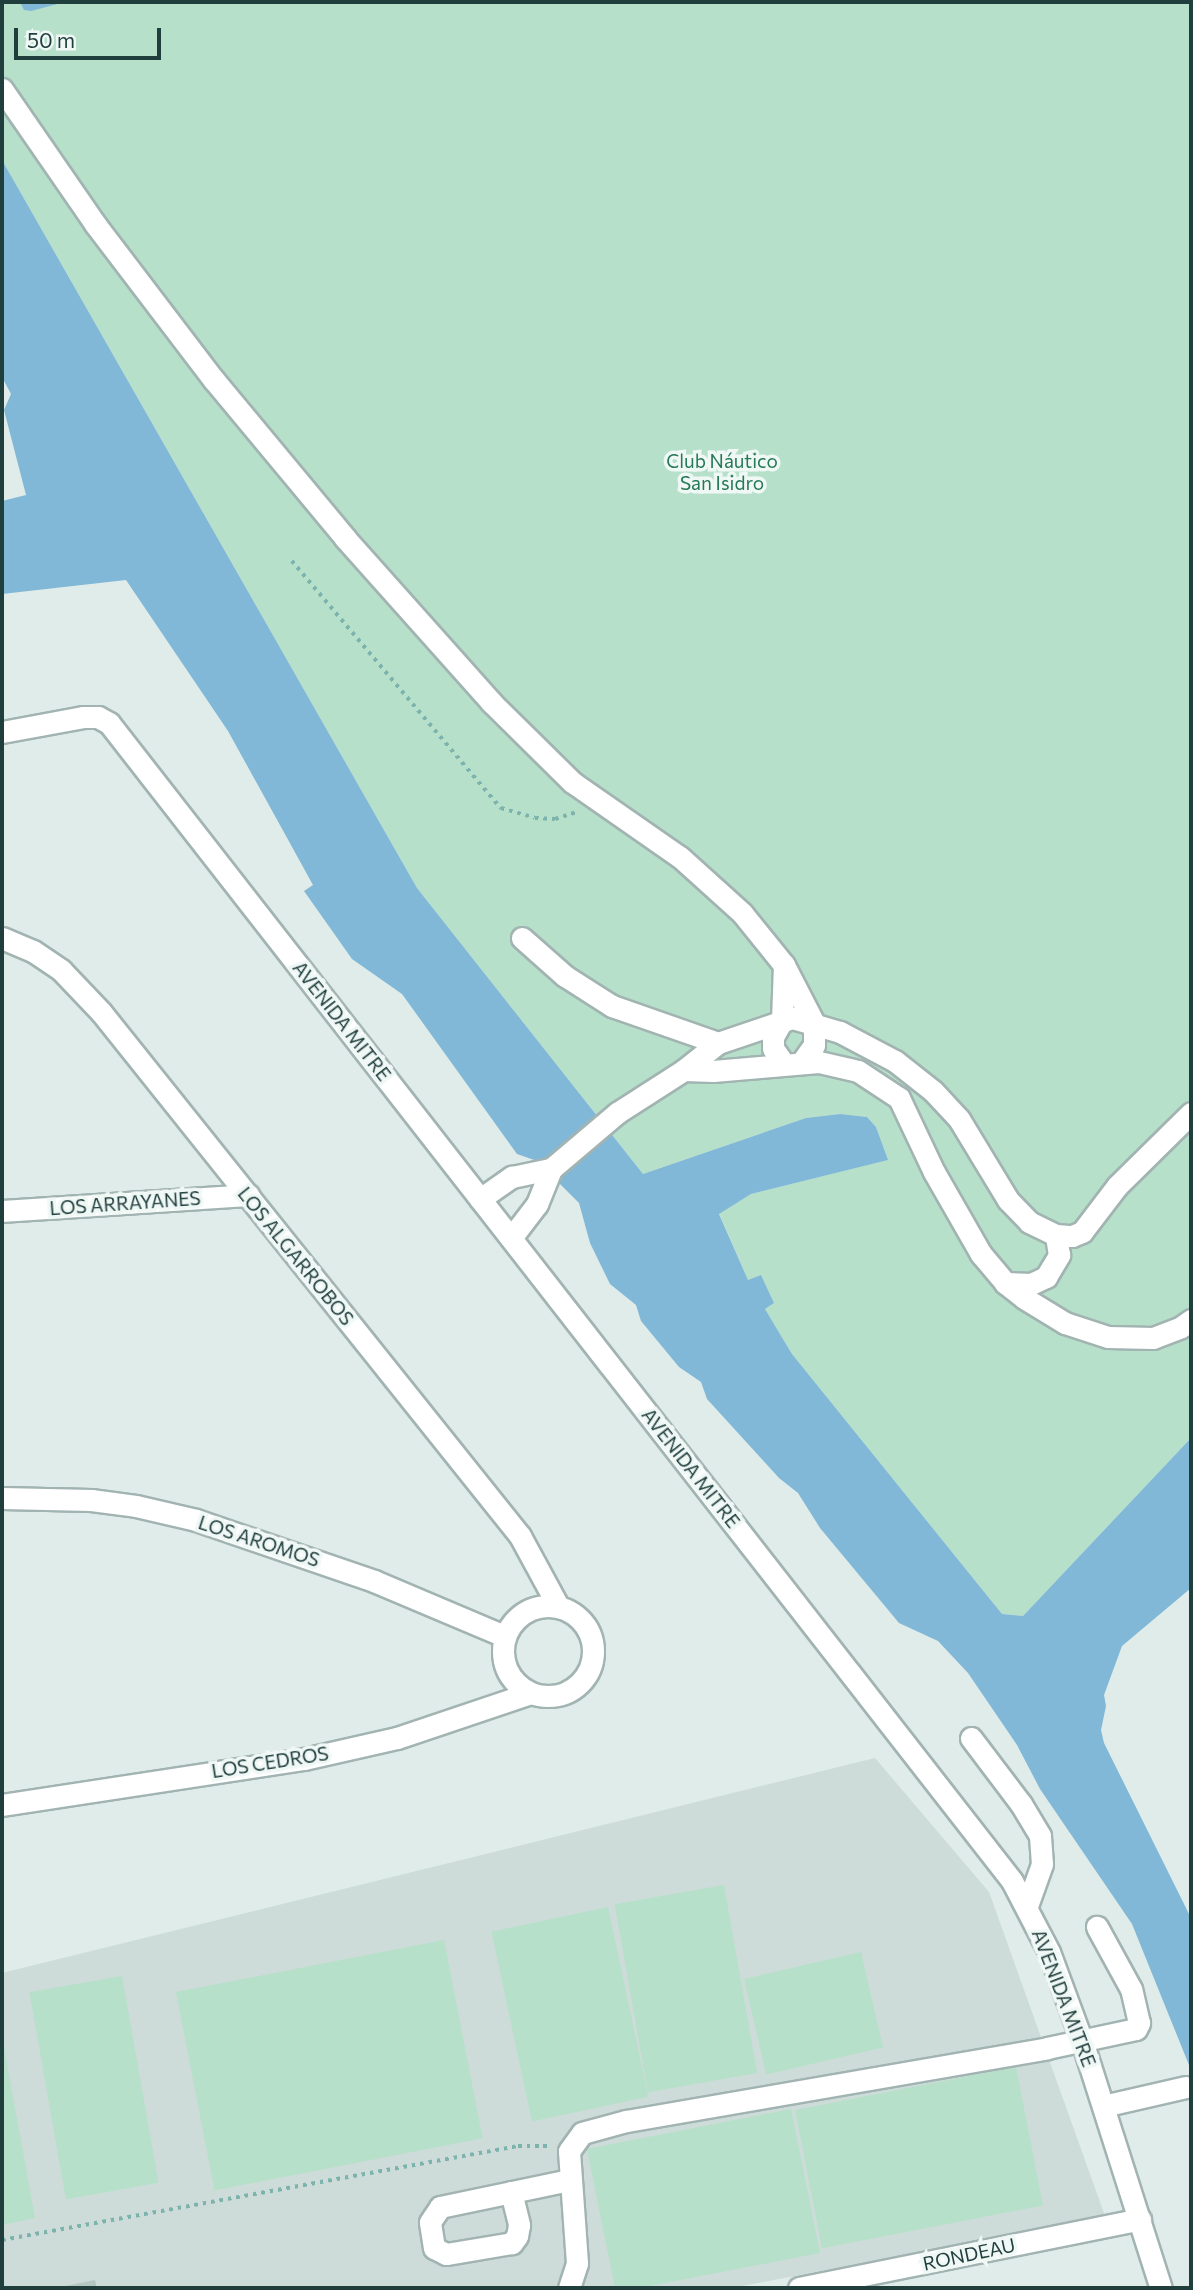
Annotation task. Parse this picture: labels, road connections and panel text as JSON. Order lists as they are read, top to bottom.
{
  "streets": {
    "street": [
      "AVENIDA MITRE",
      "LOS ARRAYANES",
      "LOS ALGARROBOS",
      "LOS AROMOS",
      "LOS CEDROS",
      "RONDEAU"
    ]
  },
  "crossings": [
    ["AVENIDA MITRE", "RONDEAU"],
    ["LOS ARRAYANES", "LOS ALGARROBOS"],
    ["LOS ALGARROBOS", "LOS AROMOS"],
    ["LOS ALGARROBOS", "LOS CEDROS"],
    ["LOS AROMOS", "LOS CEDROS"]
  ],
  "parks": ["Club Náutico San Isidro"],
  "scale_bar": "50 m"
}
